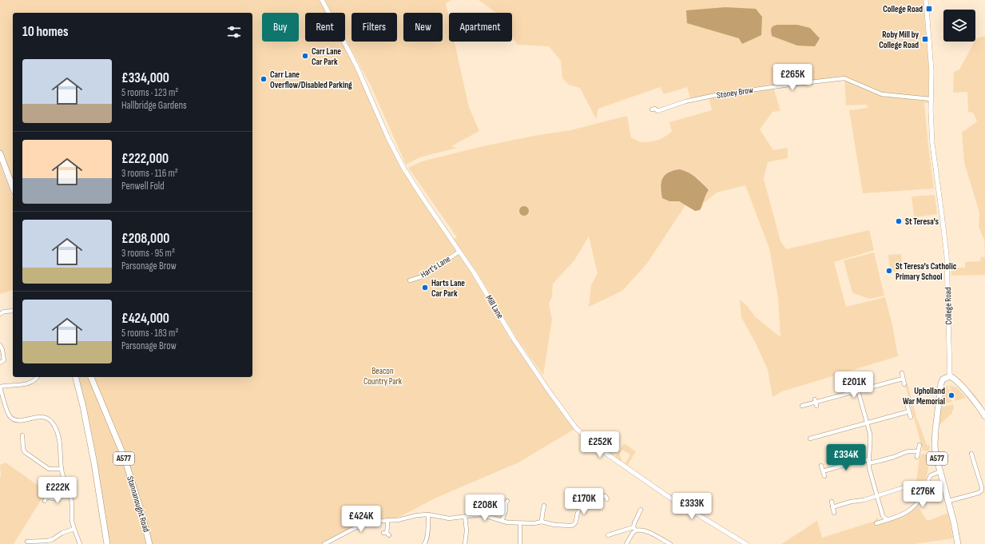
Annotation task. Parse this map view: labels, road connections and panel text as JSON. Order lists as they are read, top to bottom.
{
  "streets": {
    "main road": ["A577", "Stannanought Road"],
    "street": [
      "Stoney Brow",
      "Hart's Lane",
      "College Road",
      "Mill Lane"
    ]
  },
  "crossings": [
    ["Stoney Brow", "College Road"],
    ["Hart's Lane", "Mill Lane"],
    ["College Road", "A577"]
  ],
  "parks": ["Beacon Country Park"],
  "places": {
    "transit": ["College Road", "Roby Mill by College Road"],
    "other": [
      "Carr Lane Car Park",
      "Carr Lane Overflow/Disabled Parking",
      "St Teresa's",
      "St Teresa's Catholic Primary School",
      "Harts Lane Car Park",
      "Upholland War Memorial"
    ]
  },
  "page": {
    "chip": [
      "Buy",
      "Rent",
      "Filters",
      "New",
      "Apartment"
    ],
    "heading": "10 homes",
    "list": [
      {
        "name": "£334,000",
        "note": "5 rooms · 123 m² · Hallbridge Gardens"
      },
      {
        "name": "£222,000",
        "note": "3 rooms · 116 m² · Penwell Fold"
      },
      {
        "name": "£208,000",
        "note": "3 rooms · 95 m² · Parsonage Brow"
      },
      {
        "name": "£424,000",
        "note": "5 rooms · 183 m² · Parsonage Brow"
      }
    ],
    "price": [
      "£265K",
      "£201K",
      "£252K",
      "£334K",
      "£222K",
      "£276K",
      "£170K",
      "£333K",
      "£208K",
      "£424K"
    ]
  }
}
